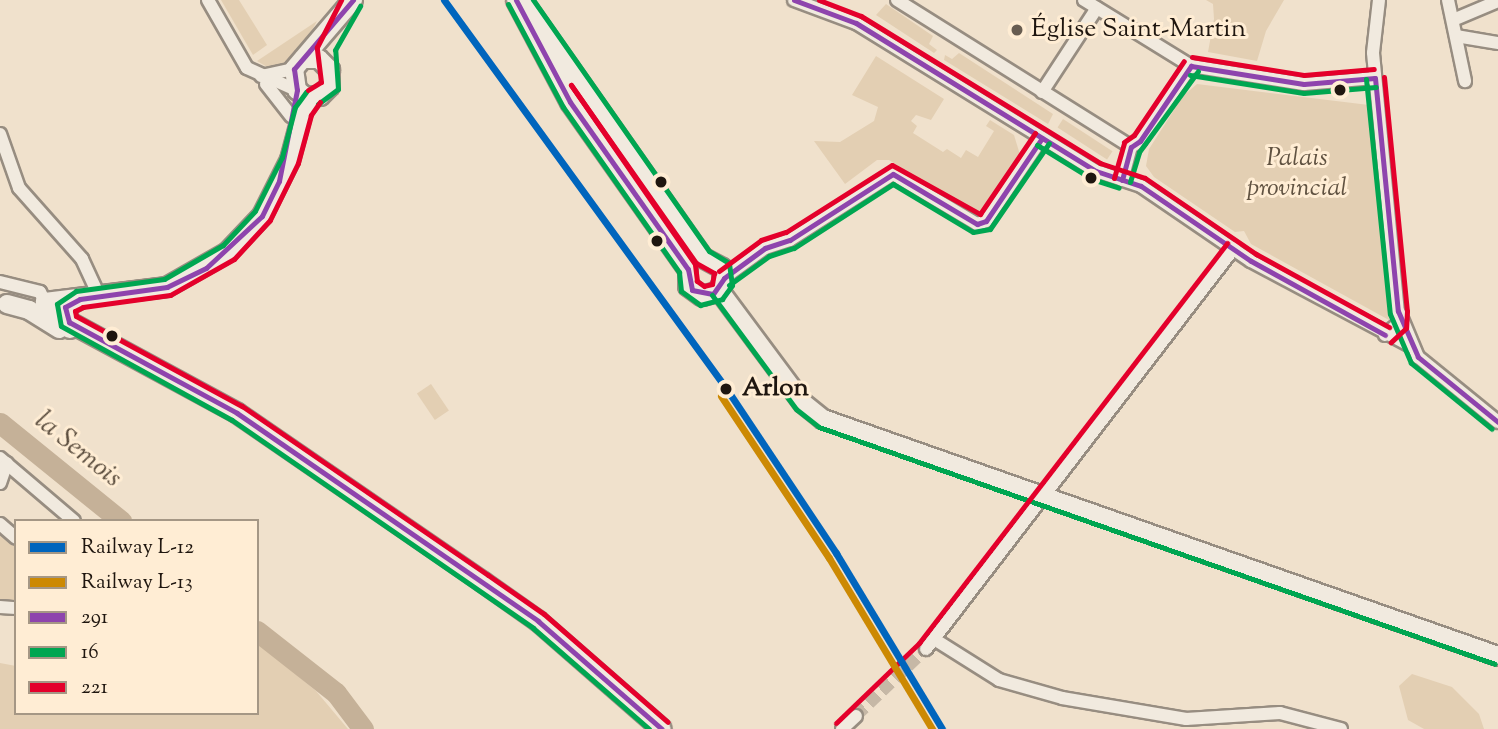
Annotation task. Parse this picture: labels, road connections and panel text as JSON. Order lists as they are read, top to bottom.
{
  "water": ["la Semois"],
  "parks": ["Palais provincial"],
  "places": ["Église Saint-Martin", "Arlon"],
  "lines": [
    "rail line L-12",
    "transit line 291",
    "transit line 16",
    "transit line 221",
    "rail line L-13"
  ],
  "legend": [
    "Railway L-12",
    "Railway L-13",
    "291",
    "16",
    "221"
  ]
}
